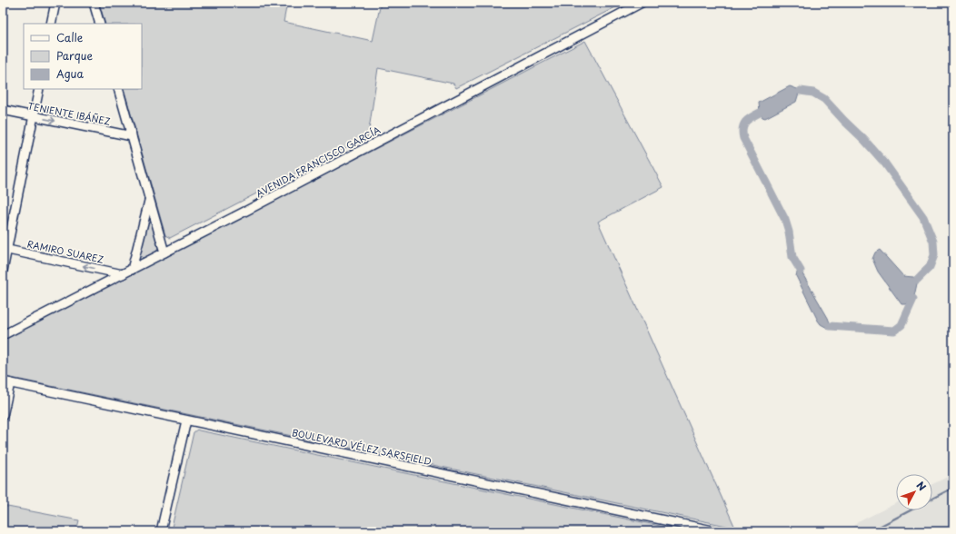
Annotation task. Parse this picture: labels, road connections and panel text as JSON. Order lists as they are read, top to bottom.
{
  "streets": {
    "street": [
      "TENIENTE IBÁÑEZ",
      "AVENIDA FRANCISCO GARCÍA",
      "RAMIRO SUAREZ",
      "BOULEVARD VÉLEZ SARSFIELD"
    ]
  },
  "crossings": [
    ["AVENIDA FRANCISCO GARCÍA", "RAMIRO SUAREZ"]
  ],
  "one_way": ["TENIENTE IBÁÑEZ", "RAMIRO SUAREZ"],
  "legend": ["Calle", "Parque", "Agua"],
  "north": "top right"
}
